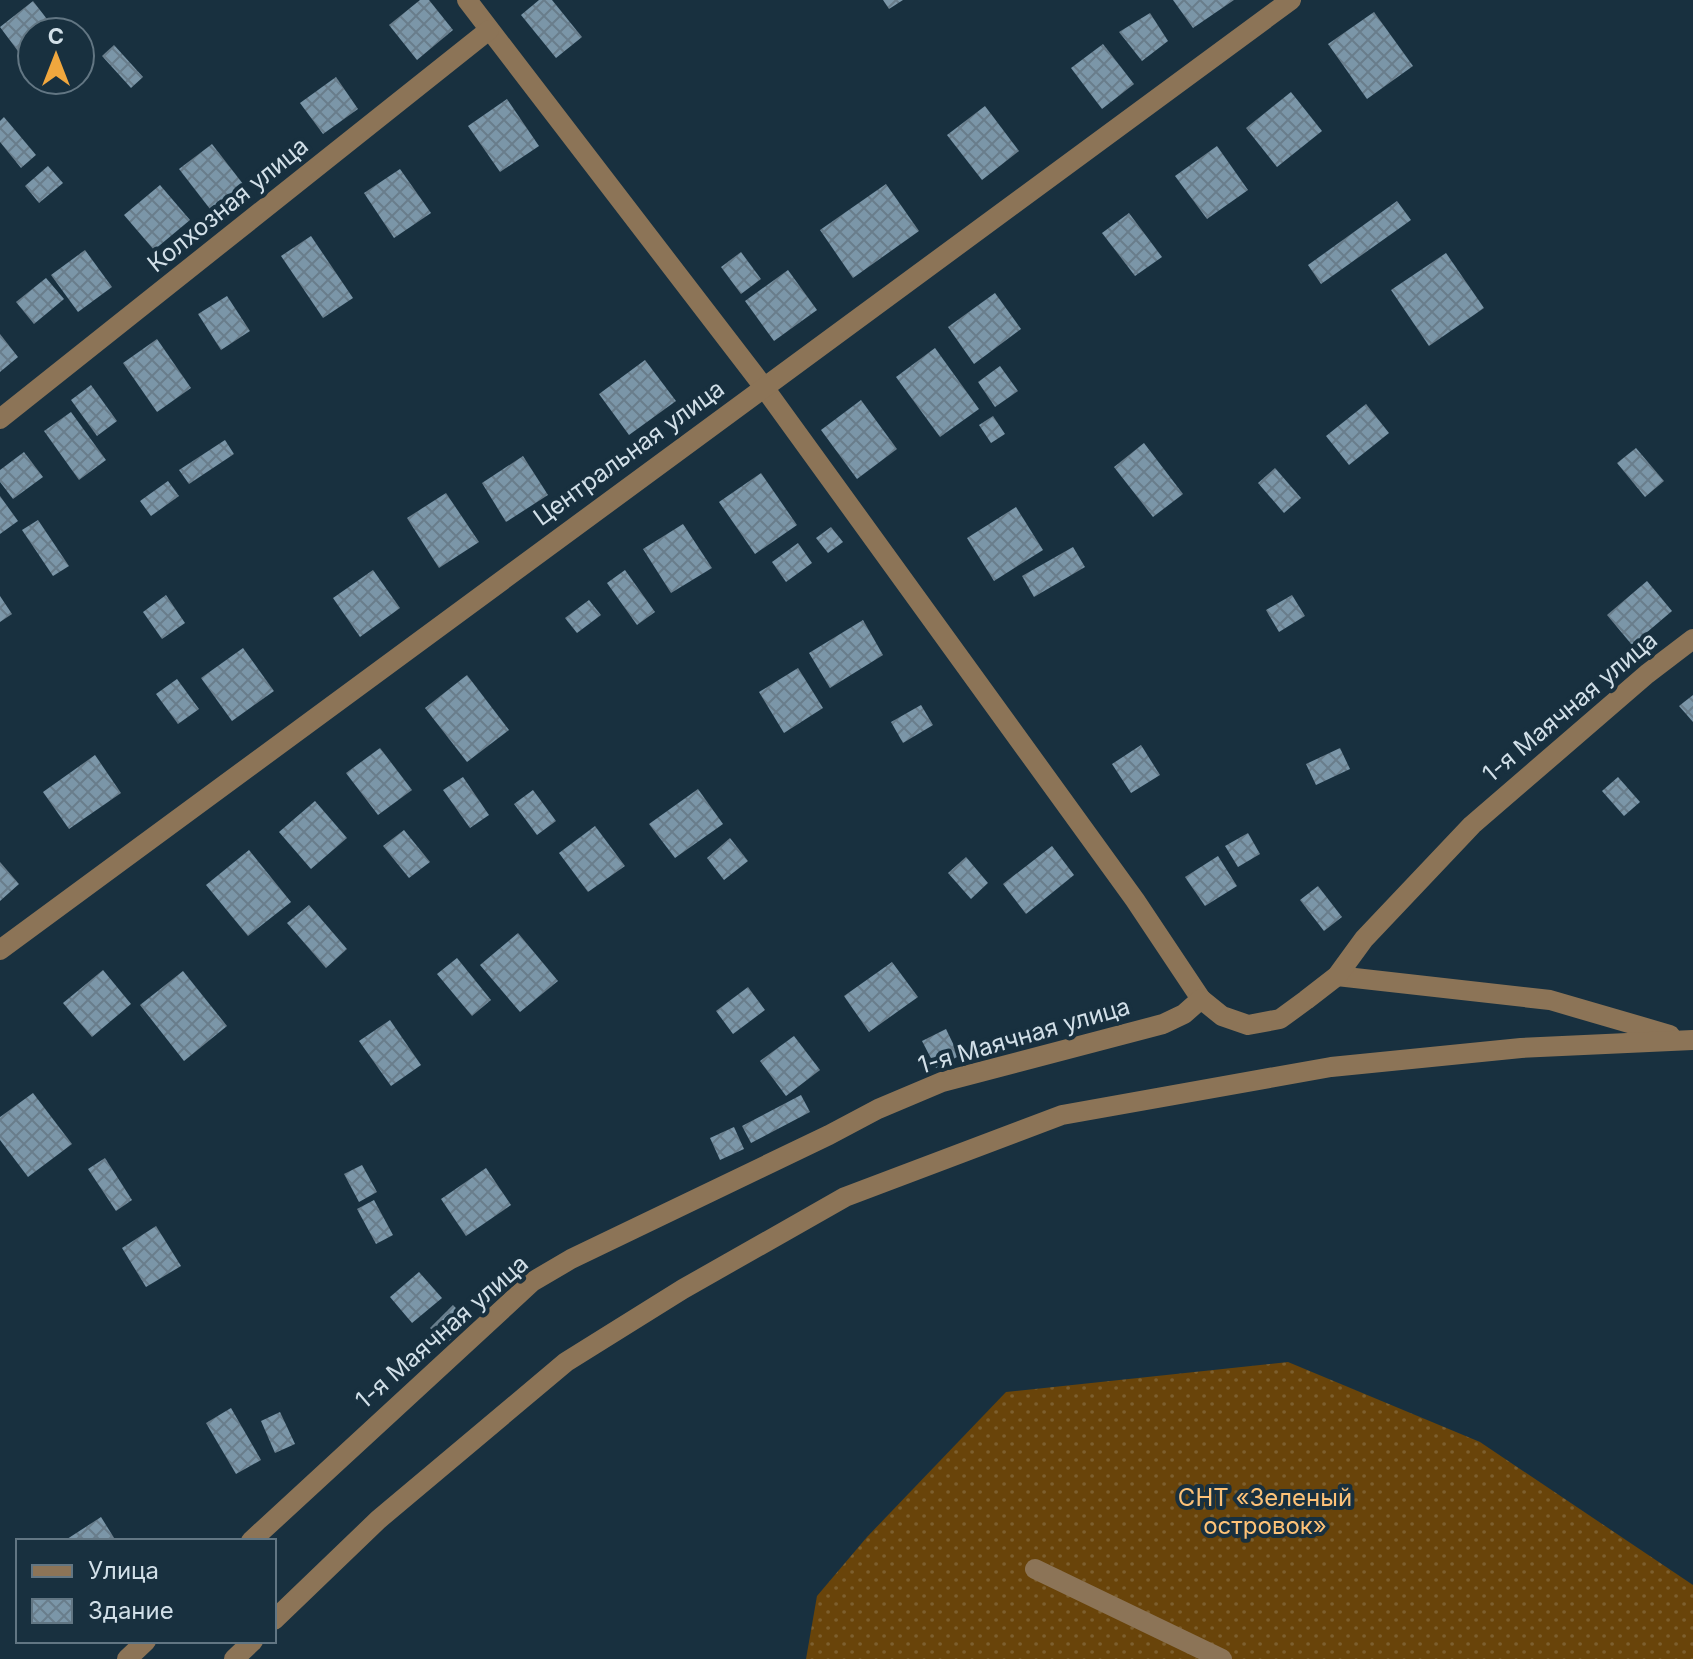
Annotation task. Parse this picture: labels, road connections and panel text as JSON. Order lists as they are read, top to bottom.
{
  "streets": {
    "street": ["Колхозная улица", "Центральная улица", "1-я Маячная улица"]
  },
  "parks": ["СНТ «Зеленый островок»"],
  "legend": ["Улица", "Здание"],
  "north": "top"
}
